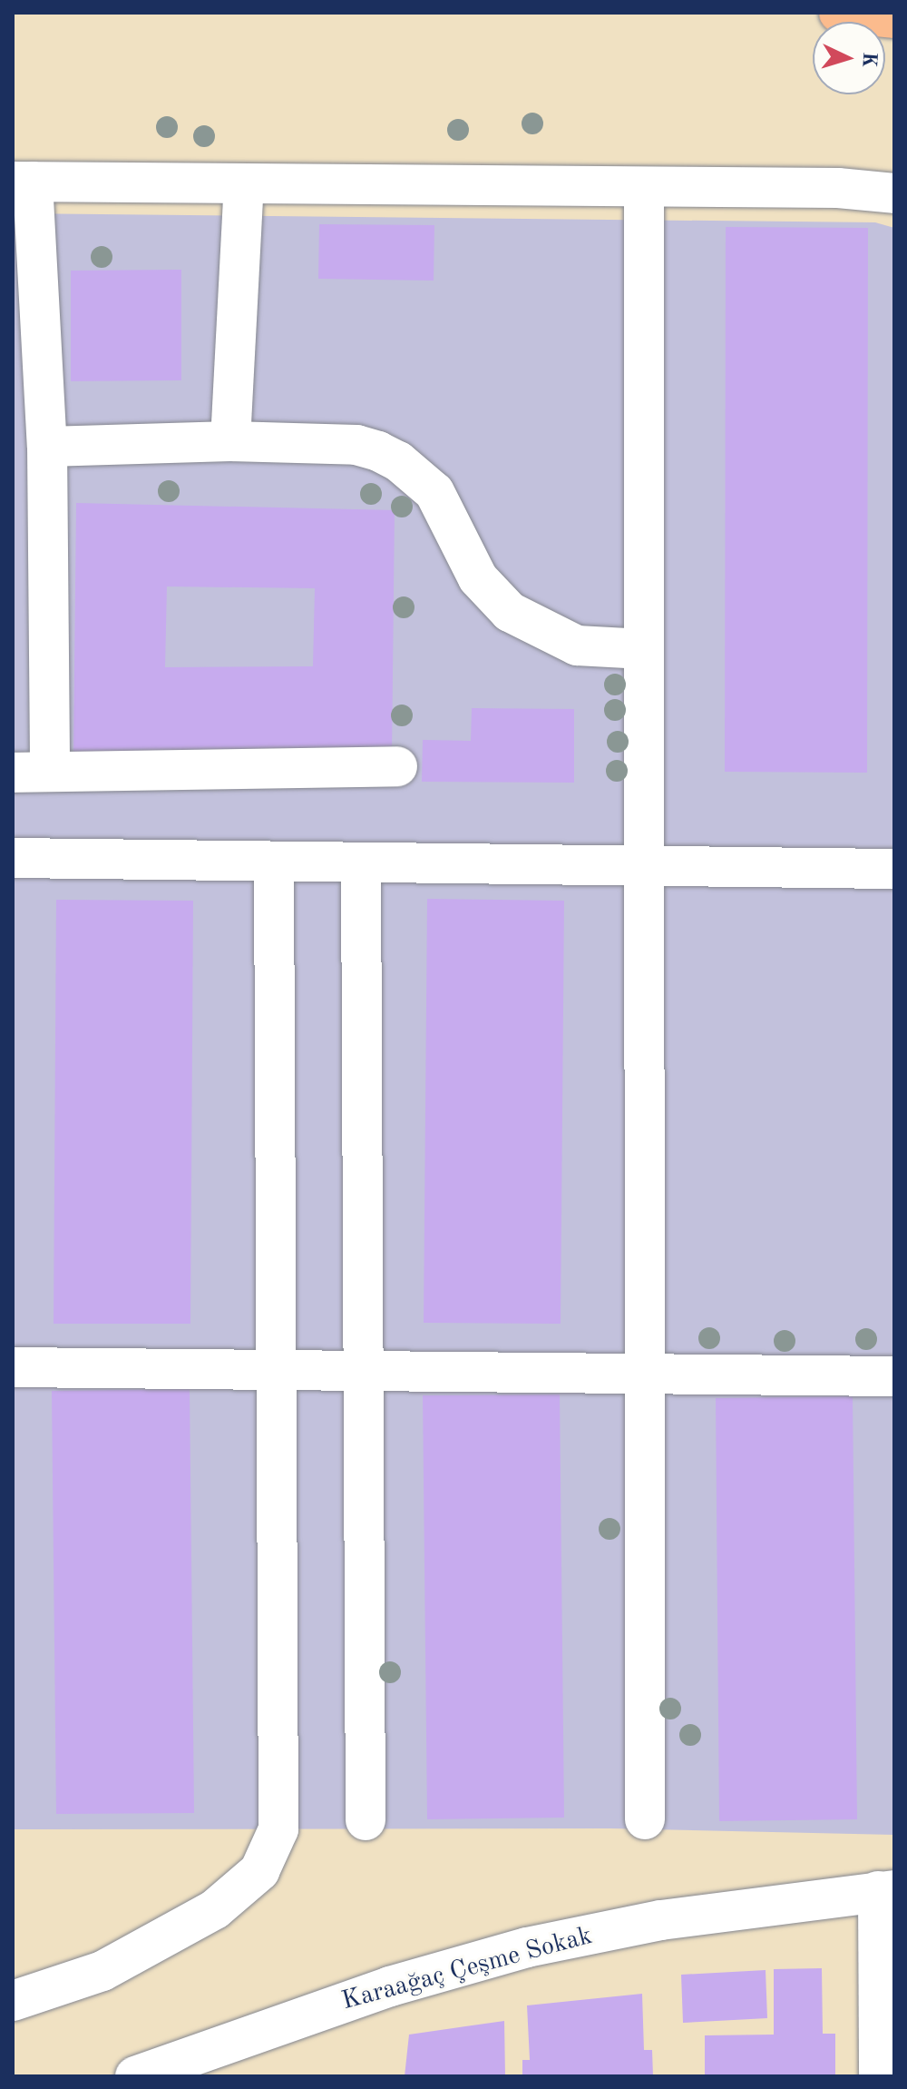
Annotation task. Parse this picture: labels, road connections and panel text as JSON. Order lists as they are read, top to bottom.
{
  "streets": {
    "street": ["Karaağaç Çeşme Sokak"]
  },
  "north": "right"
}
